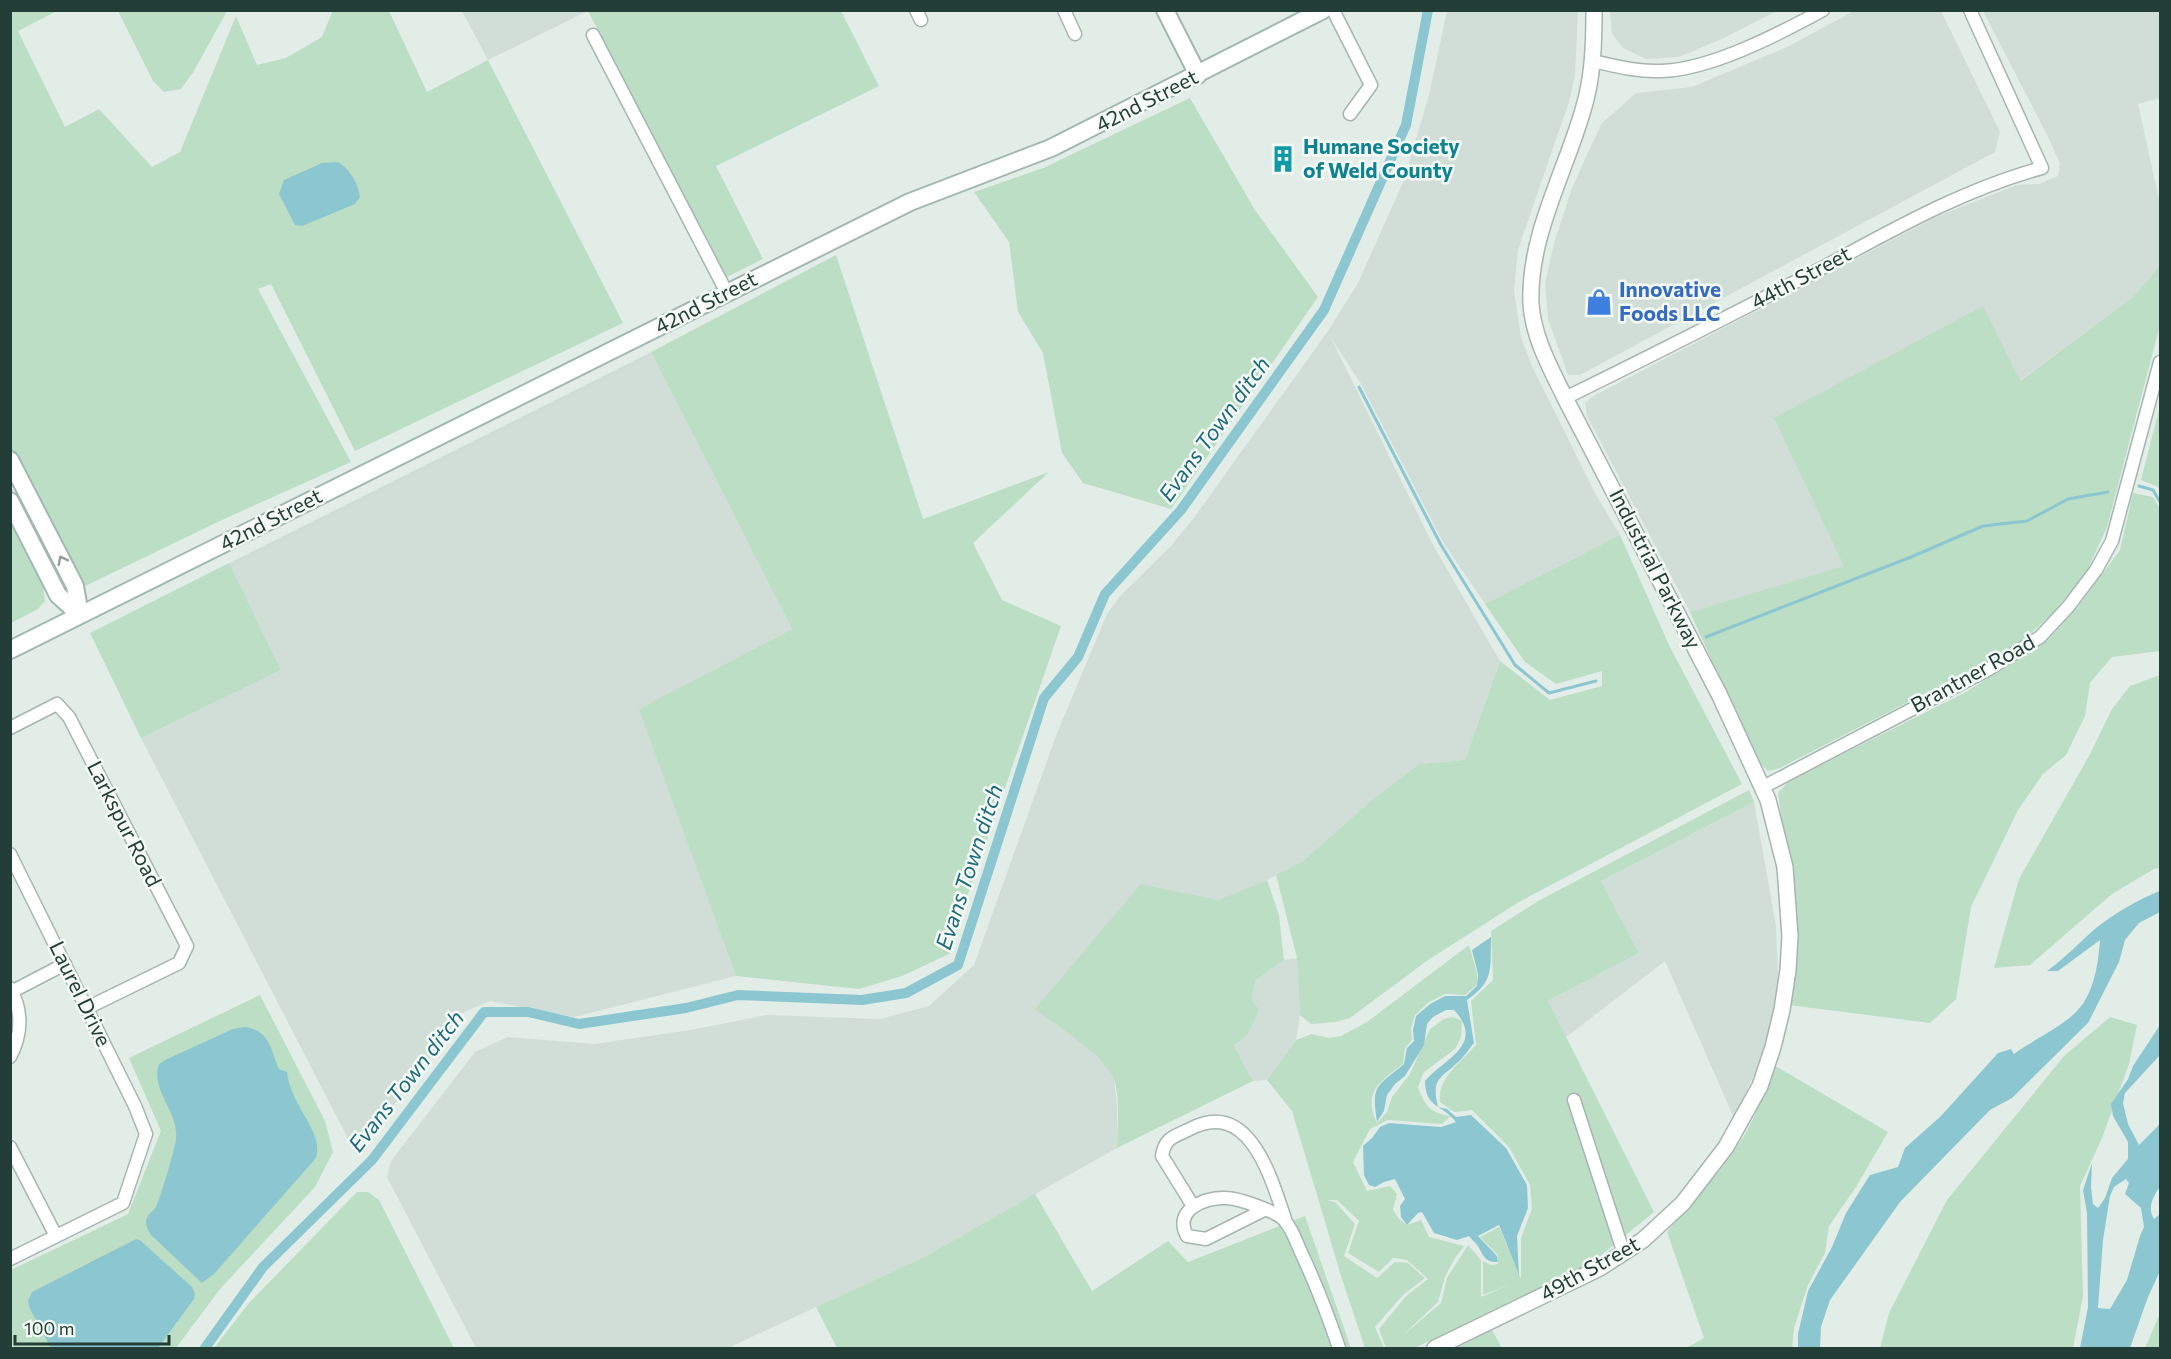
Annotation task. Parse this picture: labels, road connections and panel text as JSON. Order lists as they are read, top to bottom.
{
  "streets": {
    "main road": ["42nd Street"],
    "street": [
      "44th Street",
      "Industrial Parkway",
      "Brantner Road",
      "Larkspur Road",
      "Laurel Drive",
      "49th Street"
    ]
  },
  "crossings": [
    ["44th Street", "Industrial Parkway"],
    ["Industrial Parkway", "Brantner Road"],
    ["Industrial Parkway", "49th Street"],
    ["Larkspur Road", "Laurel Drive"]
  ],
  "water": ["Evans Town ditch"],
  "places": {
    "building": ["Humane Society of Weld County"],
    "shop": ["Innovative Foods LLC"]
  },
  "scale_bar": "100 m"
}
